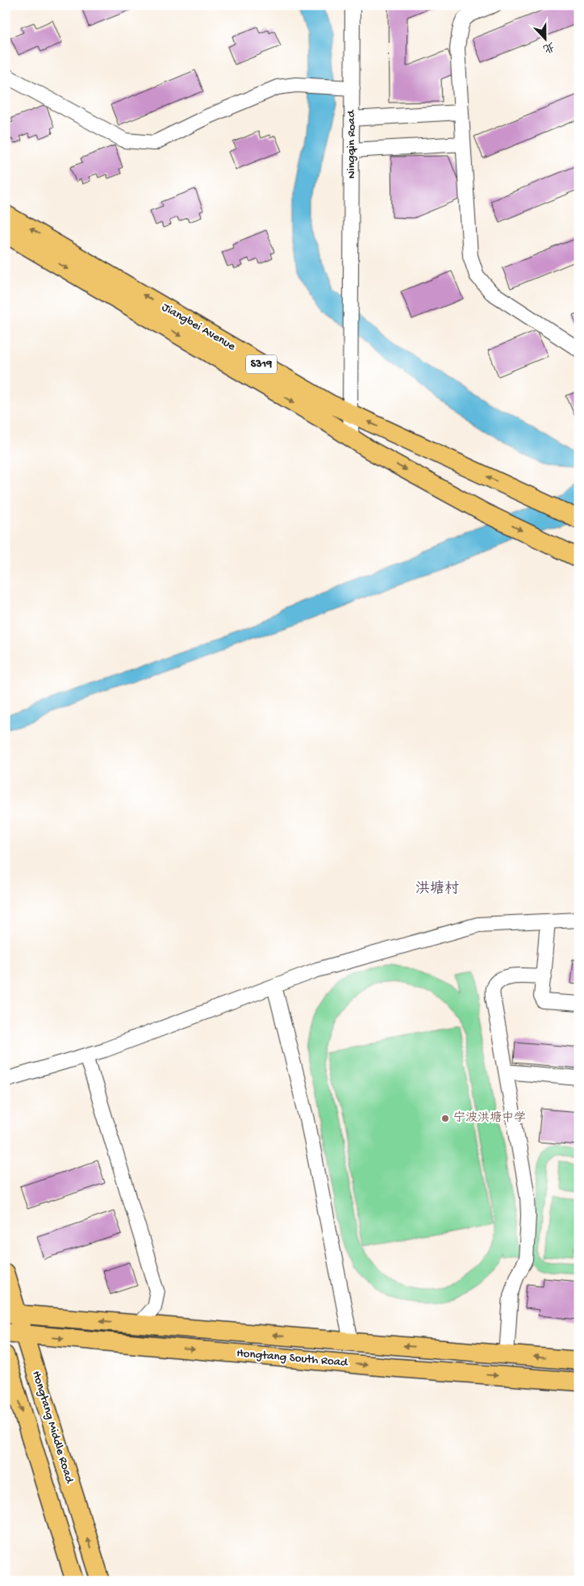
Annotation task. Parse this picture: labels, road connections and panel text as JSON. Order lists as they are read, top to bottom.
{
  "streets": {
    "main road": [
      "Jiangbei Avenue",
      "S319",
      "Hongtang South Road",
      "Hongtang Middle Road"
    ],
    "street": ["Ningqin Road"]
  },
  "crossings": [
    ["Ningqin Road", "Jiangbei Avenue"],
    ["Hongtang South Road", "Hongtang Middle Road"]
  ],
  "districts": ["洪塘村"],
  "places": ["宁波洪塘中学"],
  "north": "bottom"
}
